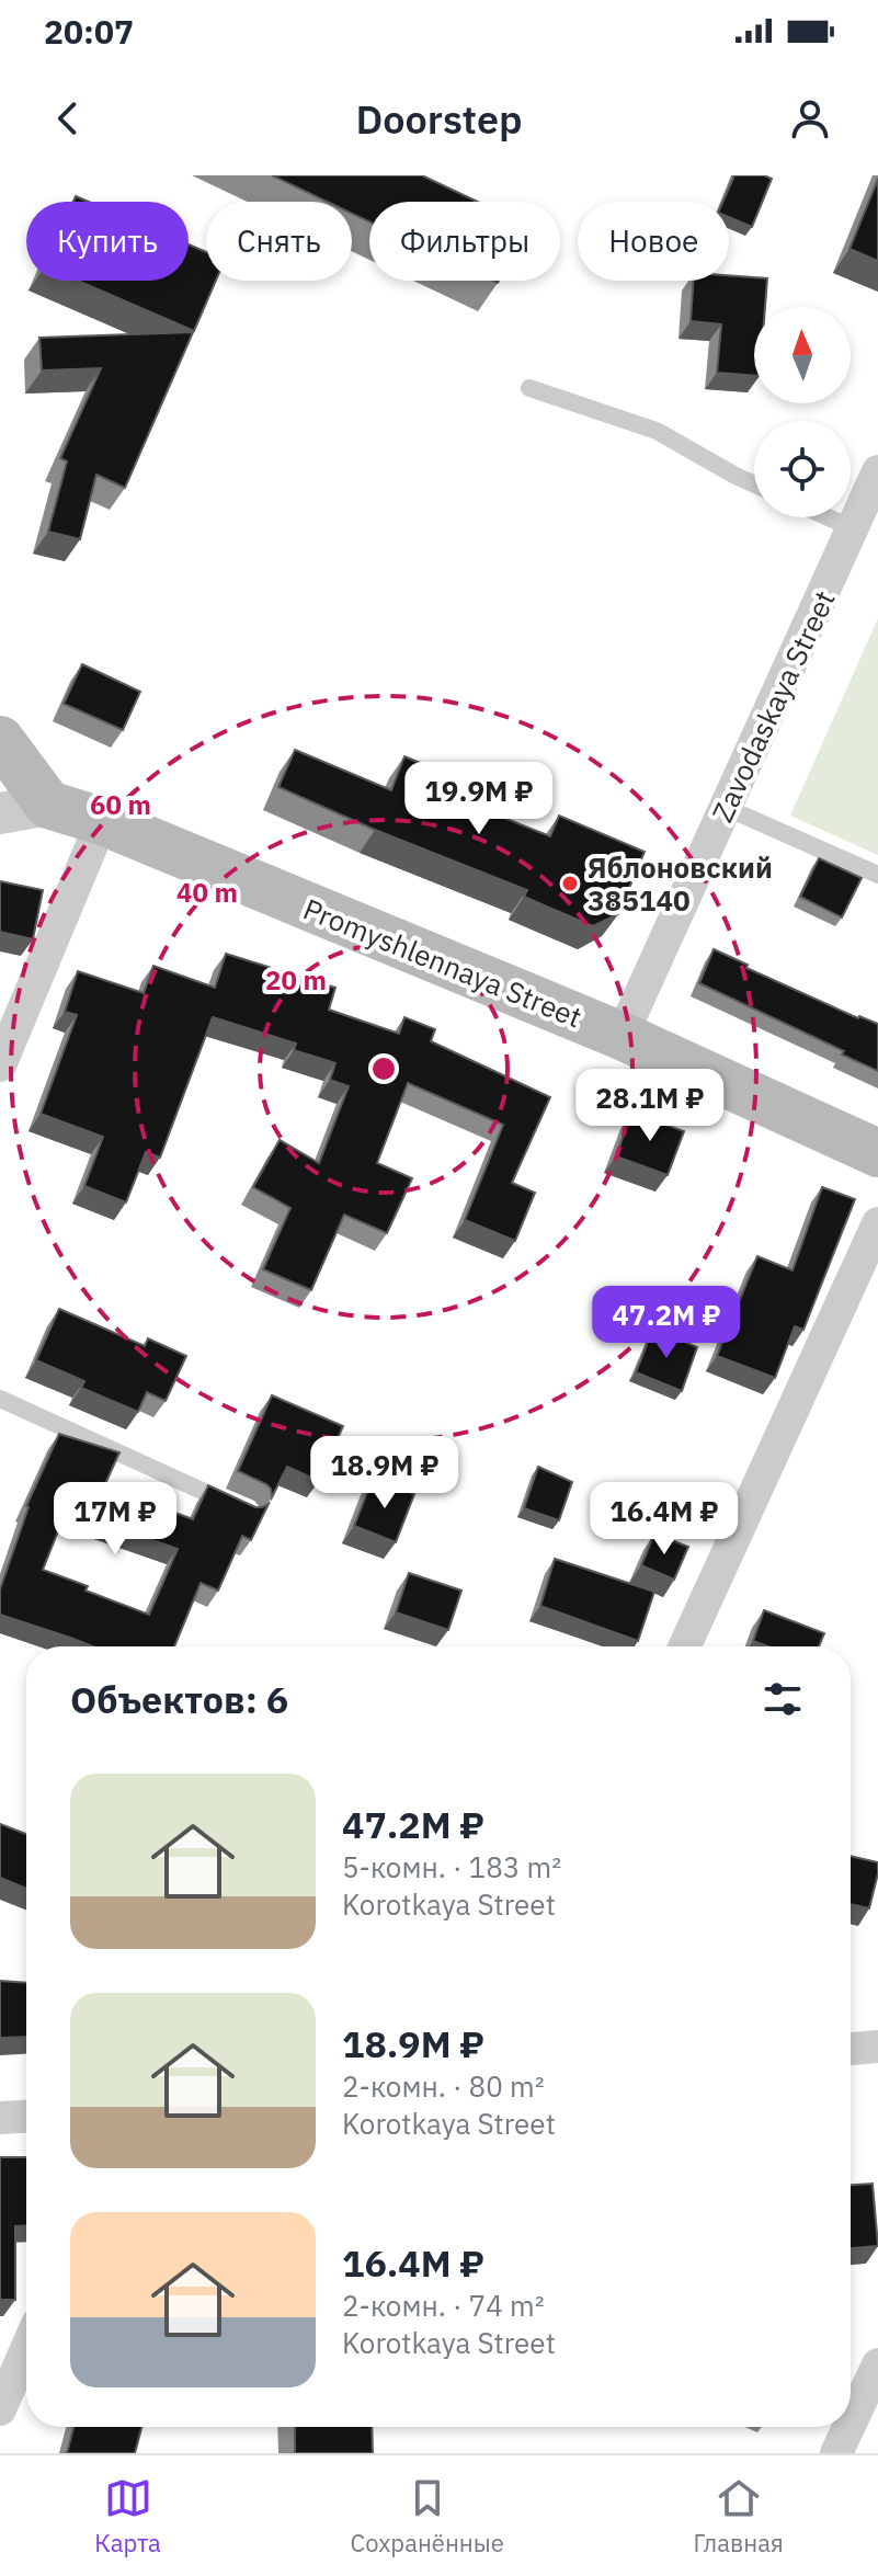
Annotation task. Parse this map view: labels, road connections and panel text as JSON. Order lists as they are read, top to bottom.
{
  "streets": {
    "main road": ["Promyshlennaya Street"],
    "street": ["Zavodaskaya Street"]
  },
  "crossings": [
    ["Zavodaskaya Street", "Promyshlennaya Street"]
  ],
  "places": ["Яблоновский 385140"],
  "north": "top",
  "page": {
    "status": "20:07",
    "header": "Doorstep",
    "chip": [
      "Купить",
      "Снять",
      "Фильтры",
      "Новое"
    ],
    "price": [
      "19.9M ₽",
      "28.1M ₽",
      "47.2M ₽",
      "18.9M ₽",
      "17M ₽",
      "16.4M ₽"
    ],
    "heading": "Объектов: 6",
    "list": [
      {
        "name": "47.2M ₽",
        "note": "5-комн. · 183 m² · Korotkaya Street"
      },
      {
        "name": "18.9M ₽",
        "note": "2-комн. · 80 m² · Korotkaya Street"
      },
      {
        "name": "16.4M ₽",
        "note": "2-комн. · 74 m² · Korotkaya Street"
      }
    ],
    "tabs": ["Карта", "Сохранённые", "Главная"]
  },
  "rings": ["60 m", "40 m", "20 m"]
}
